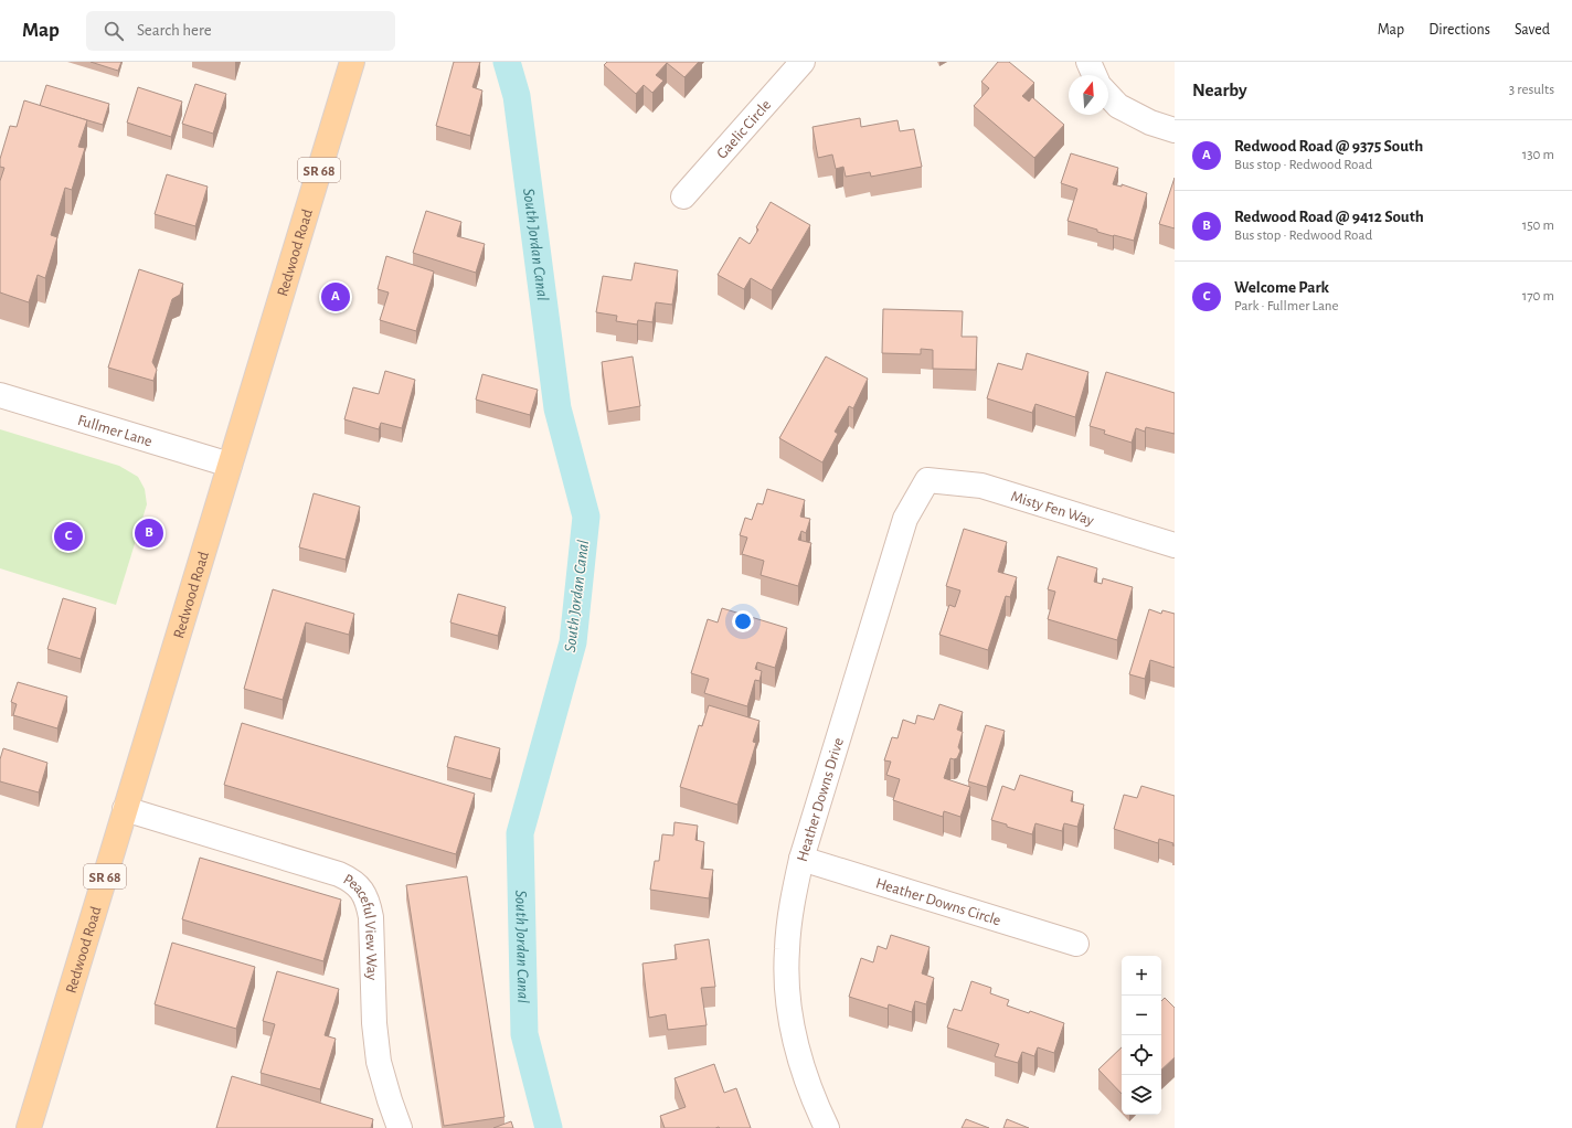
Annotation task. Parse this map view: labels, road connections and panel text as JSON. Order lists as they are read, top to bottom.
{
  "streets": {
    "main road": ["SR 68", "Redwood Road"],
    "street": [
      "Gaelic Circle",
      "Fullmer Lane",
      "Misty Fen Way",
      "Heather Downs Drive",
      "Heather Downs Circle",
      "Peaceful View Way"
    ]
  },
  "crossings": [
    ["Redwood Road", "Fullmer Lane"],
    ["Redwood Road", "Peaceful View Way"],
    ["Misty Fen Way", "Heather Downs Drive"],
    ["Heather Downs Drive", "Heather Downs Circle"]
  ],
  "water": ["South Jordan Canal"],
  "north": "top",
  "page": {
    "header": "Map",
    "search": "Search here",
    "nav": ["Map", "Directions", "Saved"],
    "heading": ["Nearby", "3 results"],
    "list": [
      {
        "mark": "A",
        "name": "Redwood Road @ 9375 South",
        "note": "Bus stop · Redwood Road",
        "value": "130 m"
      },
      {
        "mark": "B",
        "name": "Redwood Road @ 9412 South",
        "note": "Bus stop · Redwood Road",
        "value": "150 m"
      },
      {
        "mark": "C",
        "name": "Welcome Park",
        "note": "Park · Fullmer Lane",
        "value": "170 m"
      }
    ],
    "pins": ["A", "B", "C"],
    "map_buttons": ["+", "−"]
  }
}
